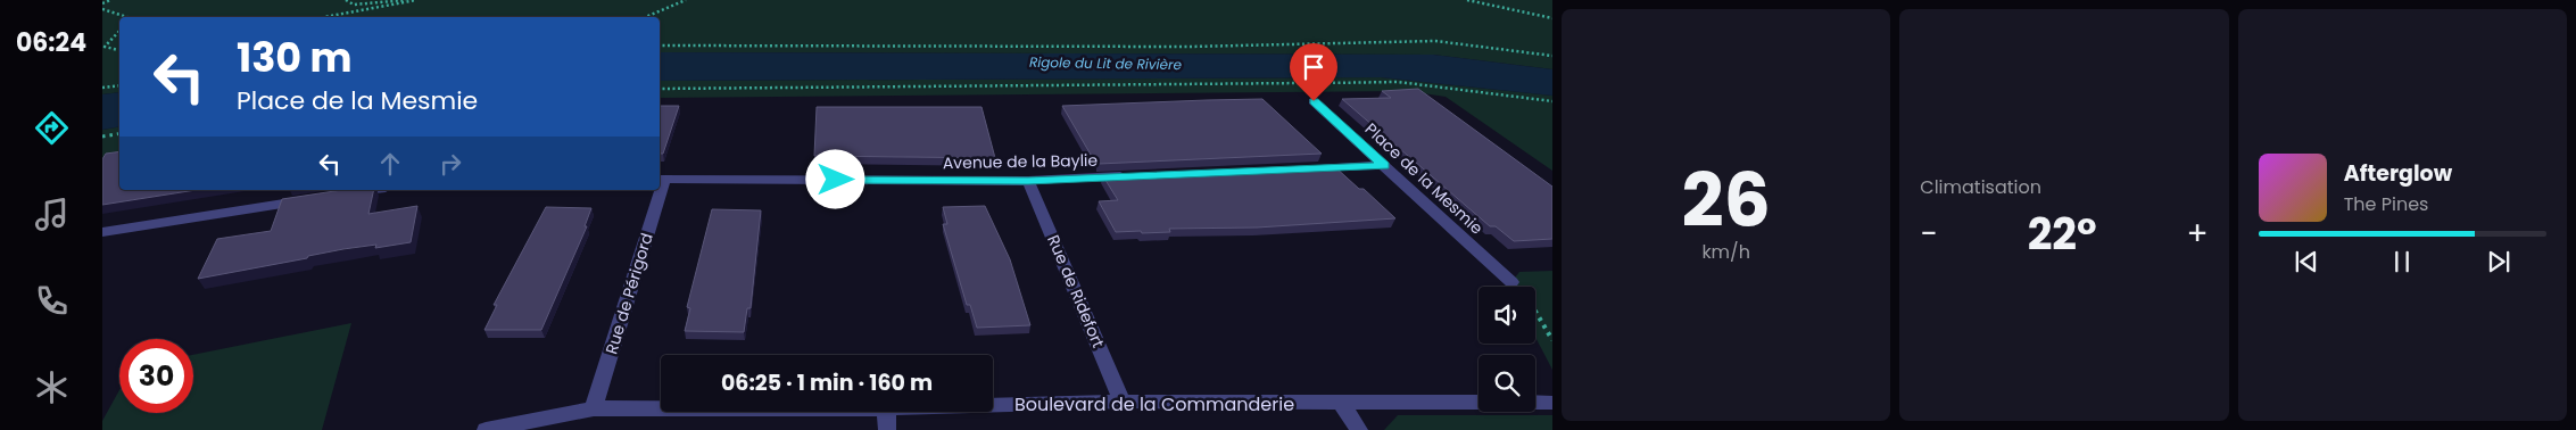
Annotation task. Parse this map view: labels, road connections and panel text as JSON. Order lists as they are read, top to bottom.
{
  "streets": {
    "street": [
      "Avenue de la Baylie",
      "Place de la Mesmie",
      "Rue de Ridefort",
      "Rue de Périgord",
      "Boulevard de la Commanderie"
    ]
  },
  "crossings": [
    ["Avenue de la Baylie", "Rue de Ridefort"],
    ["Rue de Ridefort", "Boulevard de la Commanderie"],
    ["Rue de Périgord", "Boulevard de la Commanderie"]
  ],
  "water": ["Rigole du Lit de Rivière"],
  "page": {
    "tabs": "06:24",
    "tile": [
      ["26", "km/h"],
      "Climatisation"
    ],
    "turn": ["130 m", "Place de la Mesmie"],
    "song": ["Afterglow", "The Pines"],
    "heat": ["−", "22°", "+"],
    "limit": "30",
    "trip": "06:25 · 1 min · 160 m"
  }
}
